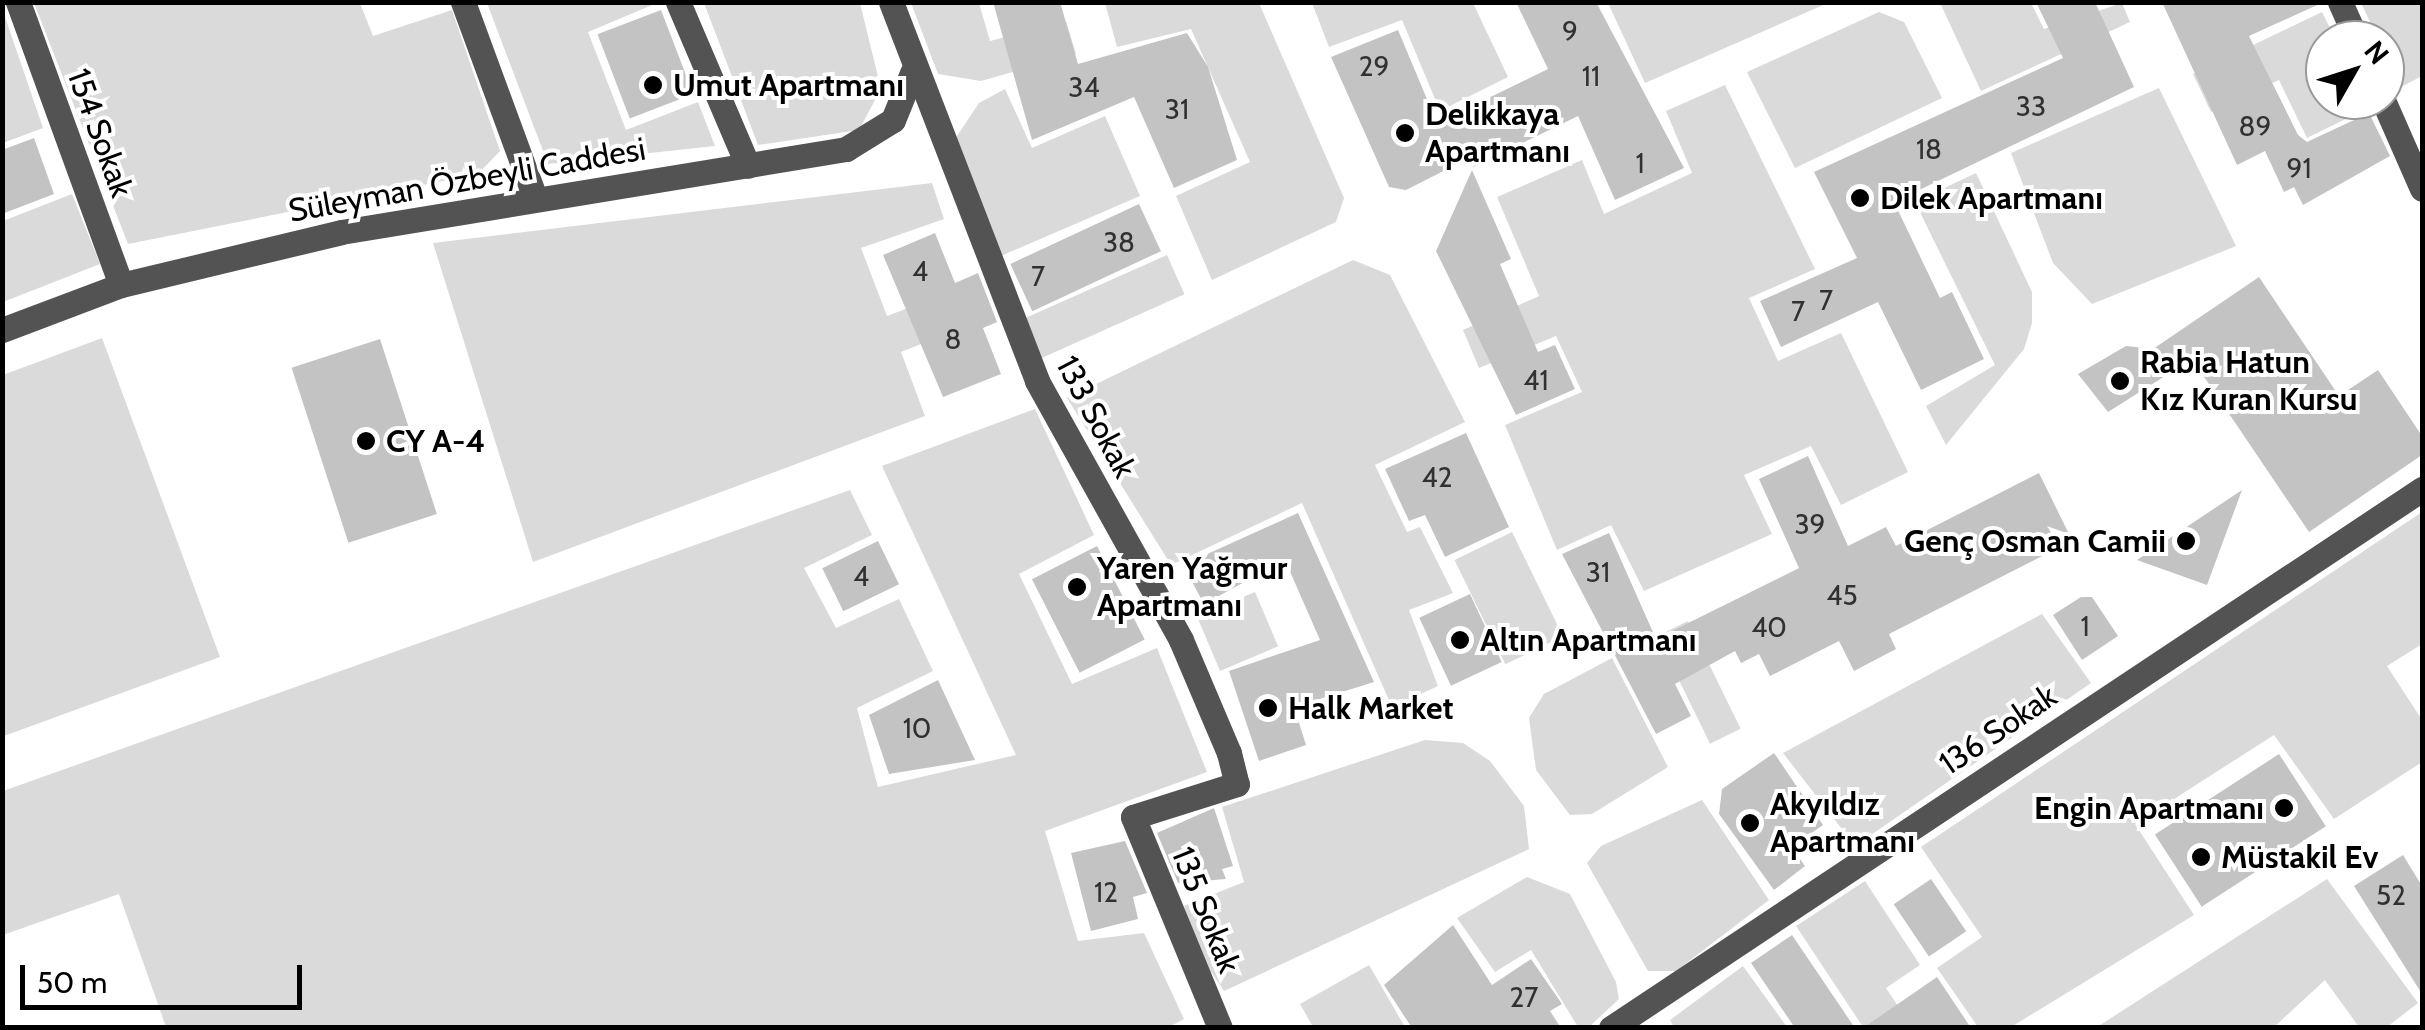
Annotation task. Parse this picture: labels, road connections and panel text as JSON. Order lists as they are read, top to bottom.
{
  "streets": {
    "street": [
      "154 Sokak",
      "Süleyman Özbeyli Caddesi",
      "133 Sokak",
      "136 Sokak",
      "135 Sokak"
    ]
  },
  "crossings": [
    ["154 Sokak", "Süleyman Özbeyli Caddesi"],
    ["Süleyman Özbeyli Caddesi", "133 Sokak"],
    ["133 Sokak", "135 Sokak"]
  ],
  "places": [
    "Umut Apartmanı",
    "Delikkaya Apartmanı",
    "Dilek Apartmanı",
    "Rabia Hatun Kız Kuran Kursu",
    "CY A-4",
    "Genç Osman Camii",
    "Yaren Yağmur Apartmanı",
    "Altın Apartmanı",
    "Halk Market",
    "Engin Apartmanı",
    "Akyıldız Apartmanı",
    "Müstakil Ev"
  ],
  "house_numbers": [
    "9",
    "29",
    "11",
    "34",
    "33",
    "31",
    "89",
    "18",
    "1",
    "91",
    "38",
    "4",
    "7",
    "7",
    "7",
    "8",
    "41",
    "42",
    "39",
    "31",
    "4",
    "45",
    "1",
    "40",
    "10",
    "12",
    "52",
    "27"
  ],
  "scale_bar": "50 m",
  "north": "top right"
}
